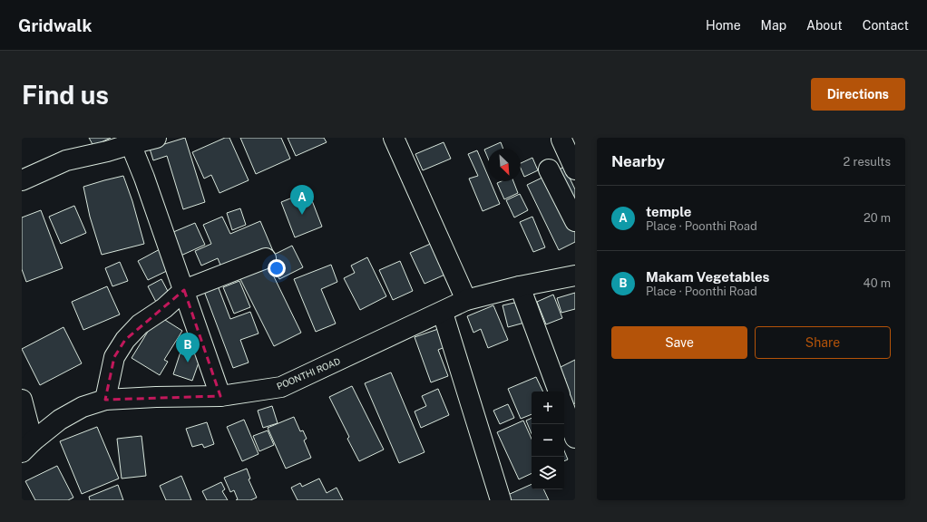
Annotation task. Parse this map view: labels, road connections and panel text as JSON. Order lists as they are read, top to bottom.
{
  "streets": {
    "street": ["POONTHI ROAD"]
  },
  "north": "bottom right",
  "page": {
    "header": "Gridwalk",
    "nav": [
      "Home",
      "Map",
      "About",
      "Contact"
    ],
    "buttons": [
      "Directions",
      ["Save", "Share"]
    ],
    "title": "Find us",
    "heading": ["Nearby", "2 results"],
    "pins": ["A", "B"],
    "list": [
      {
        "mark": "A",
        "name": "temple",
        "note": "Place · Poonthi Road",
        "value": "20 m"
      },
      {
        "mark": "B",
        "name": "Makam Vegetables",
        "note": "Place · Poonthi Road",
        "value": "40 m"
      }
    ],
    "map_buttons": ["+", "−"]
  }
}
